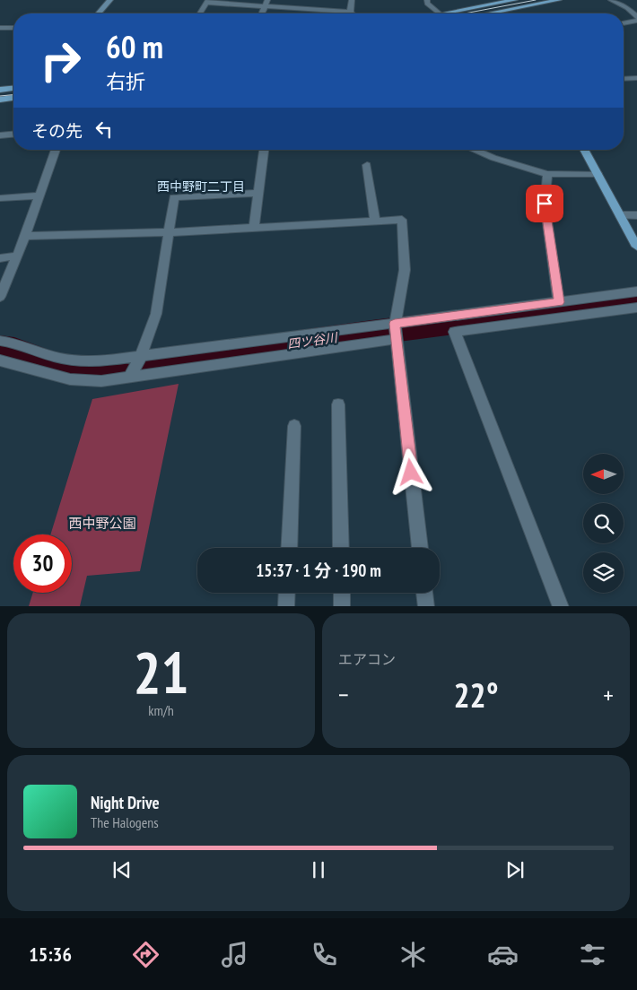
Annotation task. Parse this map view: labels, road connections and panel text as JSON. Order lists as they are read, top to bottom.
{
  "districts": ["西中野町二丁目"],
  "water": ["四ツ谷川"],
  "parks": ["西中野公園"],
  "north": "left",
  "page": {
    "turn": ["60 m", "右折"],
    "then": "その先",
    "limit": "30",
    "trip": "15:37 · 1 分 · 190 m",
    "tile": [
      ["21", "km/h"],
      "エアコン"
    ],
    "heat": ["−", "22°", "+"],
    "song": ["Night Drive", "The Halogens"],
    "tabs": "15:36"
  }
}
